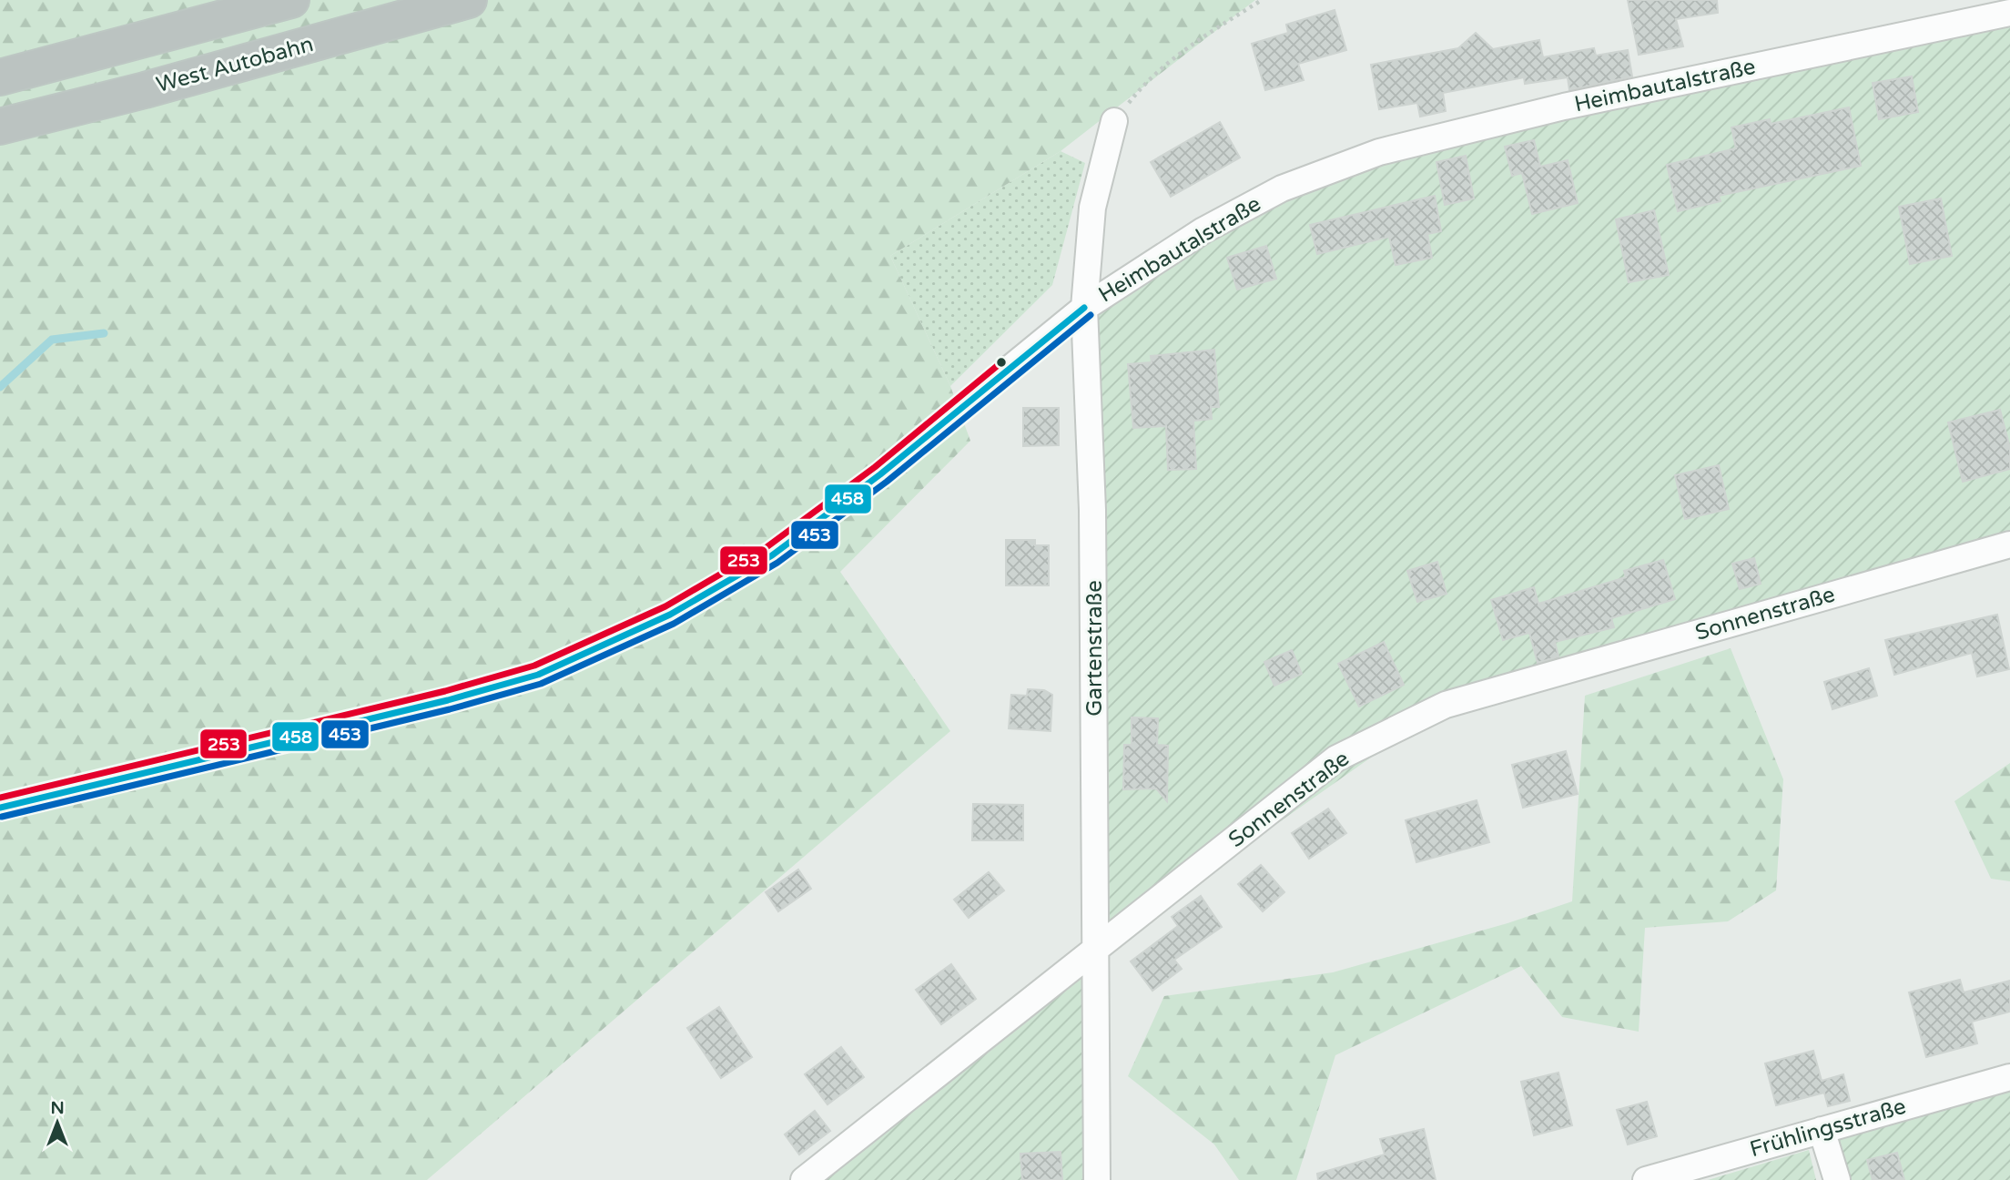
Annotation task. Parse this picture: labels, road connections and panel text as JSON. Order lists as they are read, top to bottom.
{
  "streets": {
    "highway": ["West Autobahn"],
    "street": [
      "Heimbautalstraße",
      "Sonnenstraße",
      "Gartenstraße",
      "Frühlingsstraße"
    ]
  },
  "crossings": [
    ["Heimbautalstraße", "Gartenstraße"],
    ["Sonnenstraße", "Gartenstraße"]
  ],
  "lines": ["transit line 458", "transit line 453", "transit line 253"],
  "north": "top"
}
